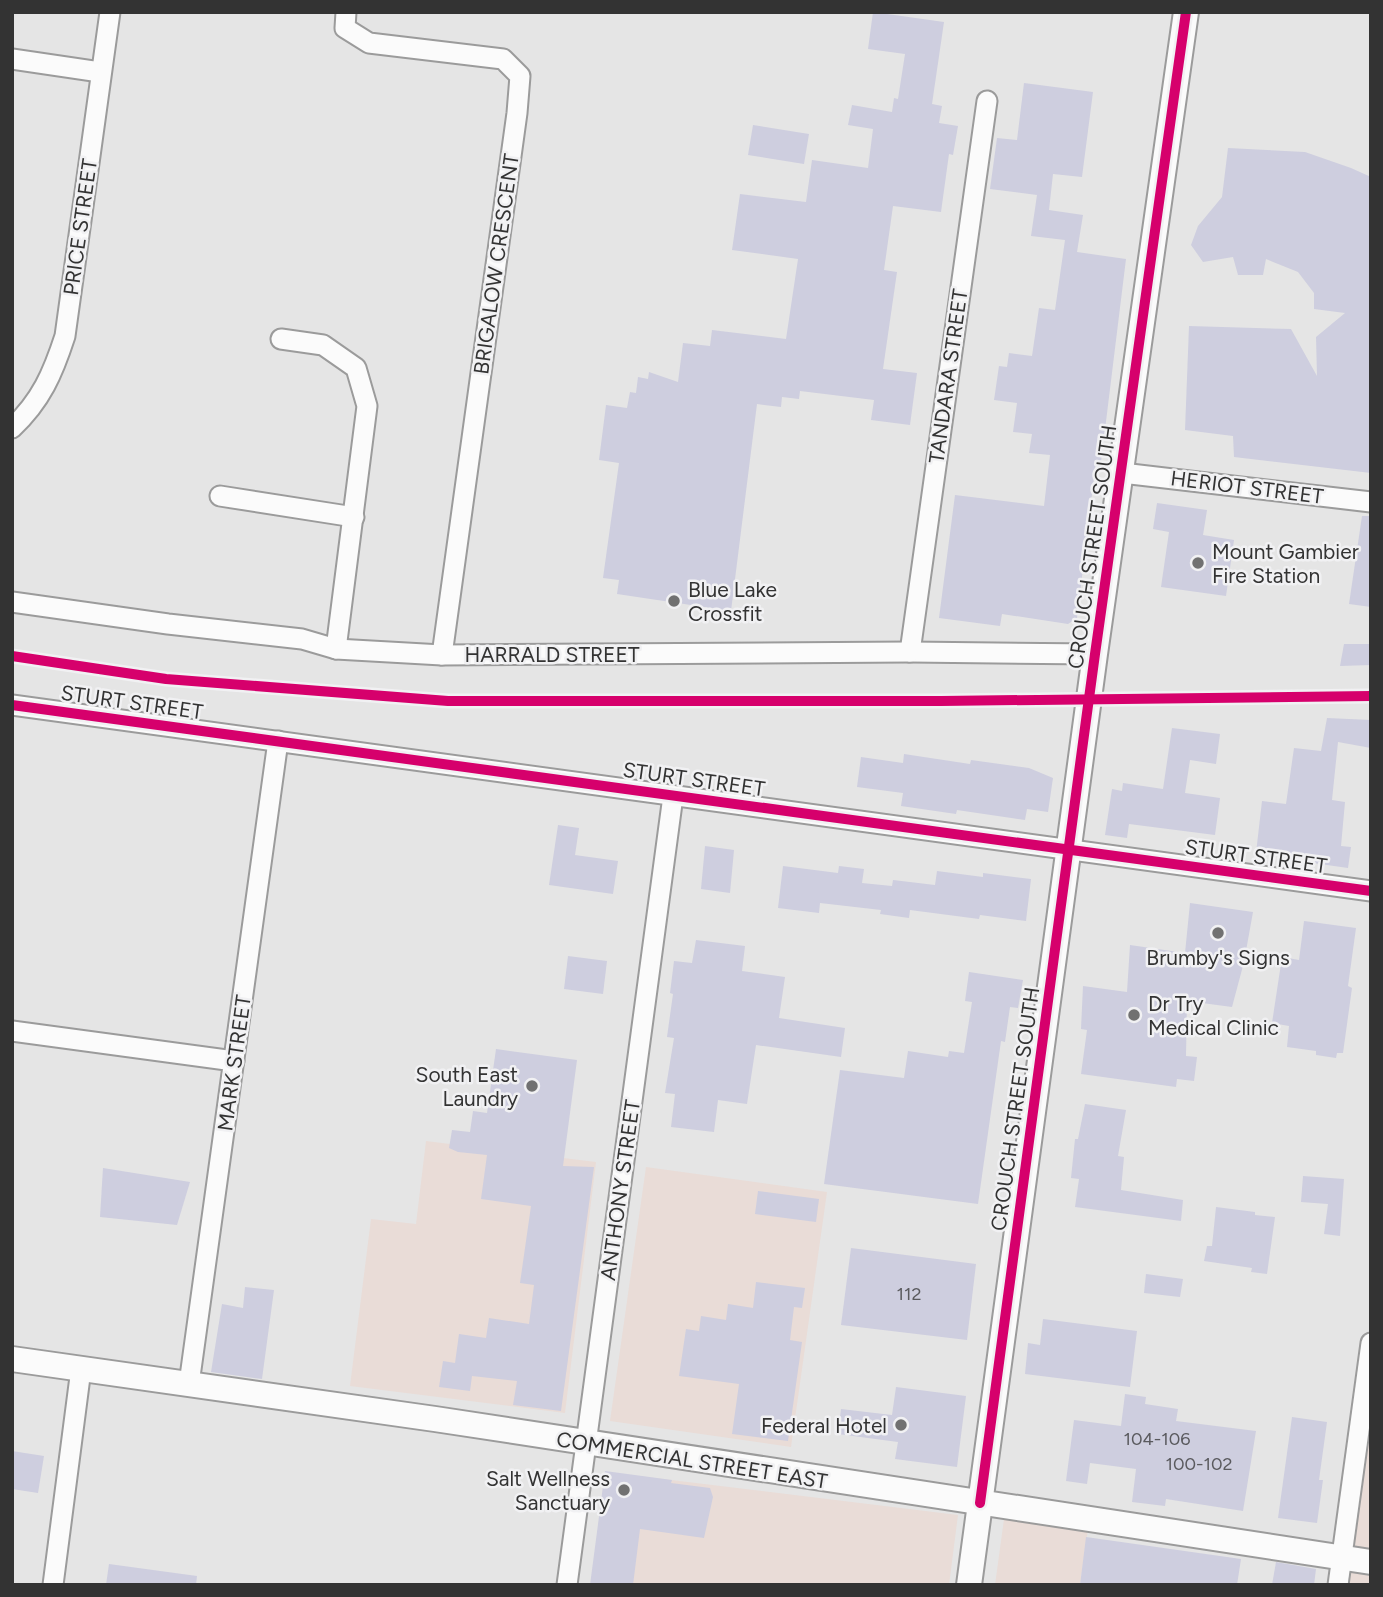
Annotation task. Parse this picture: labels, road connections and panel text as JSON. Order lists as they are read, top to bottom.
{
  "streets": {
    "street": [
      "PRICE STREET",
      "BRIGALOW CRESCENT",
      "TANDARA STREET",
      "HERIOT STREET",
      "CROUCH STREET SOUTH",
      "HARRALD STREET",
      "STURT STREET",
      "MARK STREET",
      "ANTHONY STREET",
      "COMMERCIAL STREET EAST"
    ]
  },
  "crossings": [
    ["BRIGALOW CRESCENT", "HARRALD STREET"],
    ["TANDARA STREET", "HARRALD STREET"],
    ["HERIOT STREET", "CROUCH STREET SOUTH"],
    ["CROUCH STREET SOUTH", "HARRALD STREET"],
    ["CROUCH STREET SOUTH", "STURT STREET"],
    ["CROUCH STREET SOUTH", "COMMERCIAL STREET EAST"],
    ["STURT STREET", "MARK STREET"],
    ["STURT STREET", "ANTHONY STREET"],
    ["MARK STREET", "COMMERCIAL STREET EAST"],
    ["ANTHONY STREET", "COMMERCIAL STREET EAST"]
  ],
  "places": [
    "Mount Gambier Fire Station",
    "Blue Lake Crossfit",
    "Brumby's Signs",
    "Dr Try Medical Clinic",
    "South East Laundry",
    "Federal Hotel",
    "Salt Wellness Sanctuary"
  ],
  "house_numbers": ["112", "104-106", "100-102"]
}
